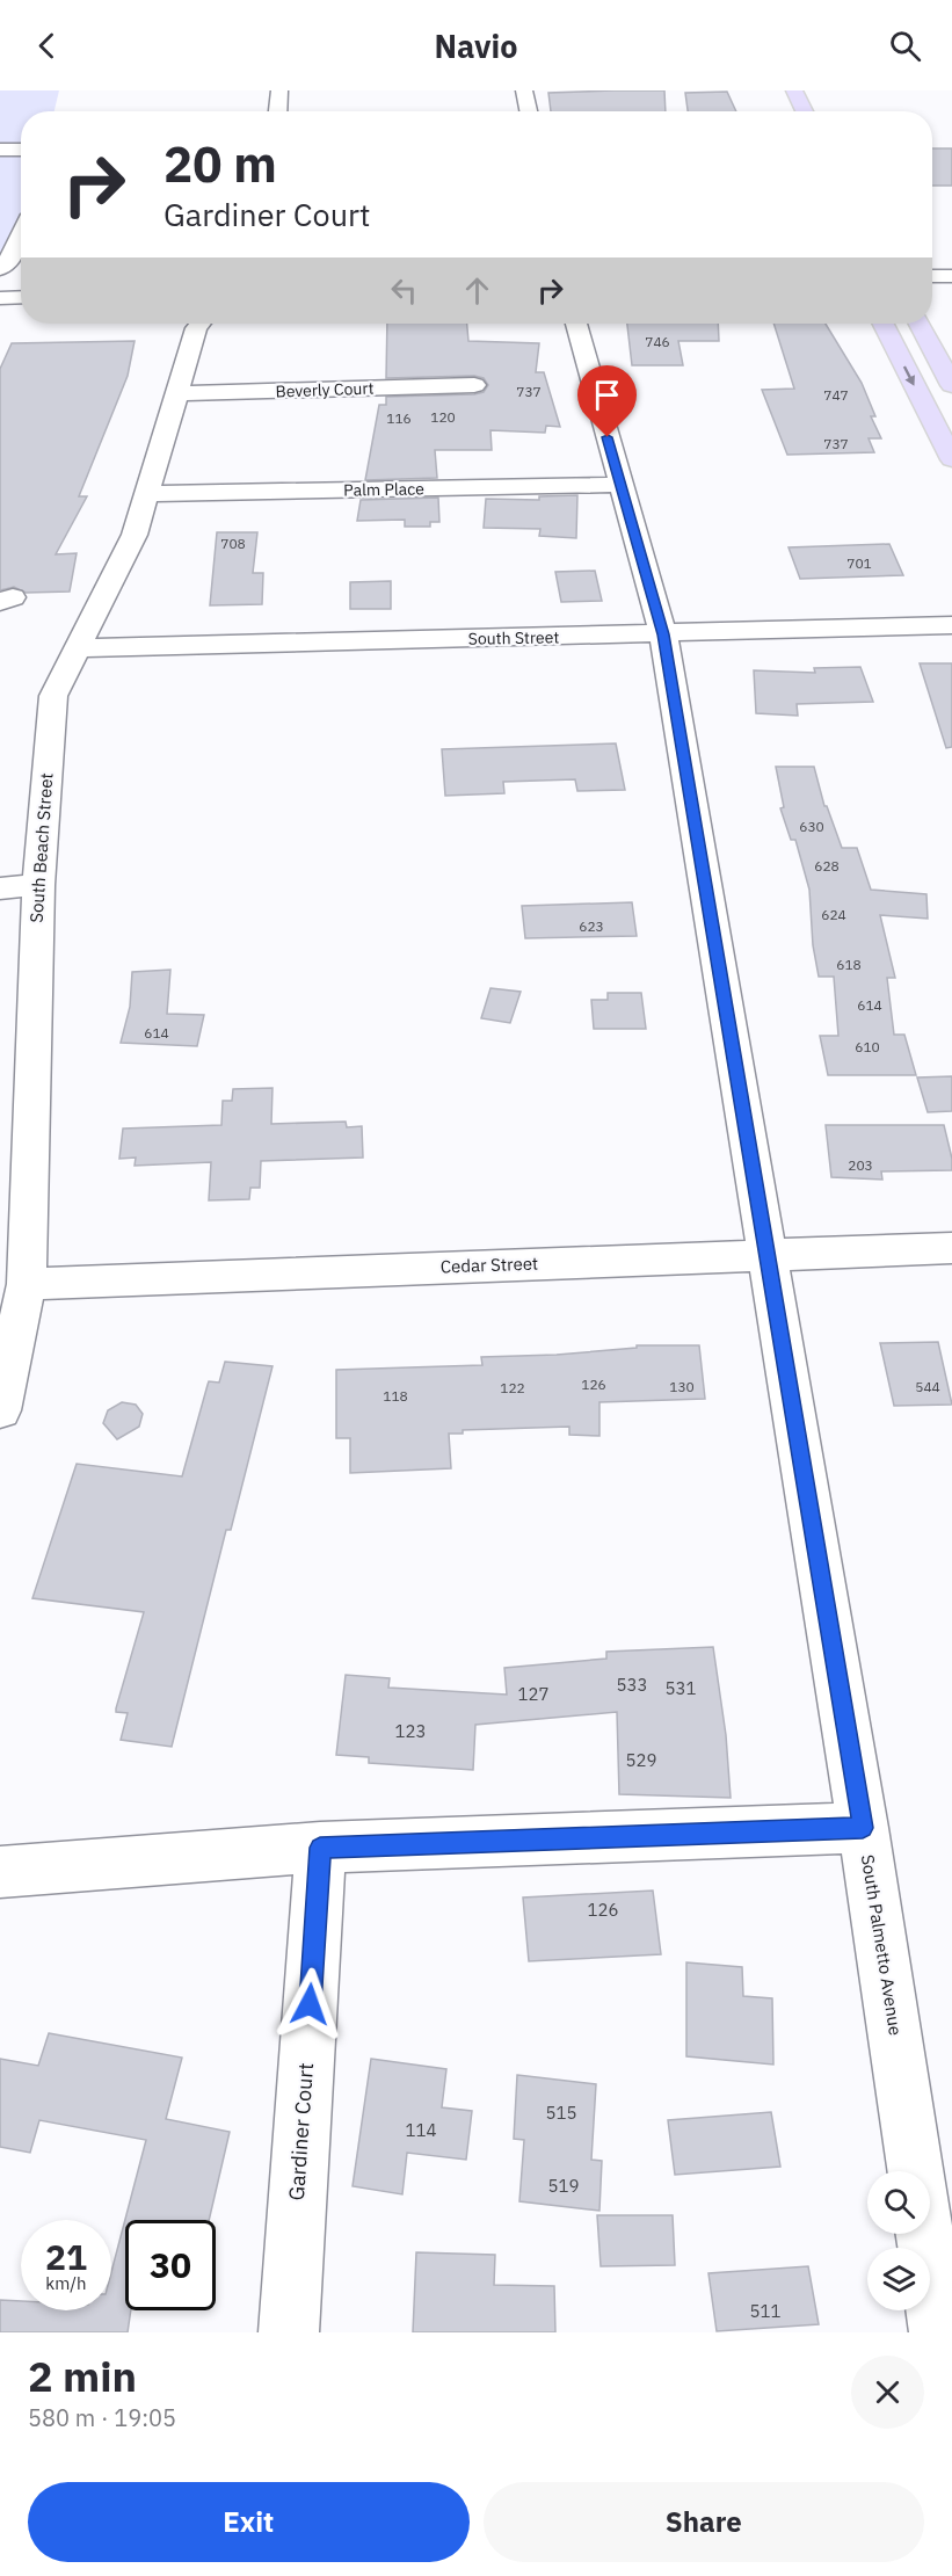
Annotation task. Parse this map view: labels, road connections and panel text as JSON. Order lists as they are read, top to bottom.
{
  "streets": {
    "street": [
      "Beverly Court",
      "Palm Place",
      "South Street",
      "South Beach Street",
      "Cedar Street",
      "South Palmetto Avenue",
      "Gardiner Court"
    ]
  },
  "crossings": [
    ["Beverly Court", "South Beach Street"],
    ["Palm Place", "South Beach Street"],
    ["Palm Place", "South Palmetto Avenue"],
    ["South Street", "South Beach Street"],
    ["South Street", "South Palmetto Avenue"],
    ["South Beach Street", "Cedar Street"],
    ["Cedar Street", "South Palmetto Avenue"]
  ],
  "house_numbers": [
    "746",
    "737",
    "747",
    "120",
    "116",
    "737",
    "708",
    "701",
    "630",
    "628",
    "624",
    "623",
    "618",
    "614",
    "614",
    "610",
    "203",
    "126",
    "130",
    "544",
    "122",
    "118",
    "533",
    "531",
    "127",
    "123",
    "529",
    "126",
    "515",
    "114",
    "519",
    "511"
  ],
  "page": {
    "header": "Navio",
    "turn": ["20 m", "Gardiner Court"],
    "speed": "21 km/h",
    "limit": "30",
    "heading": ["2 min", "580 m · 19:05"],
    "buttons": ["Exit", "Share"]
  }
}
